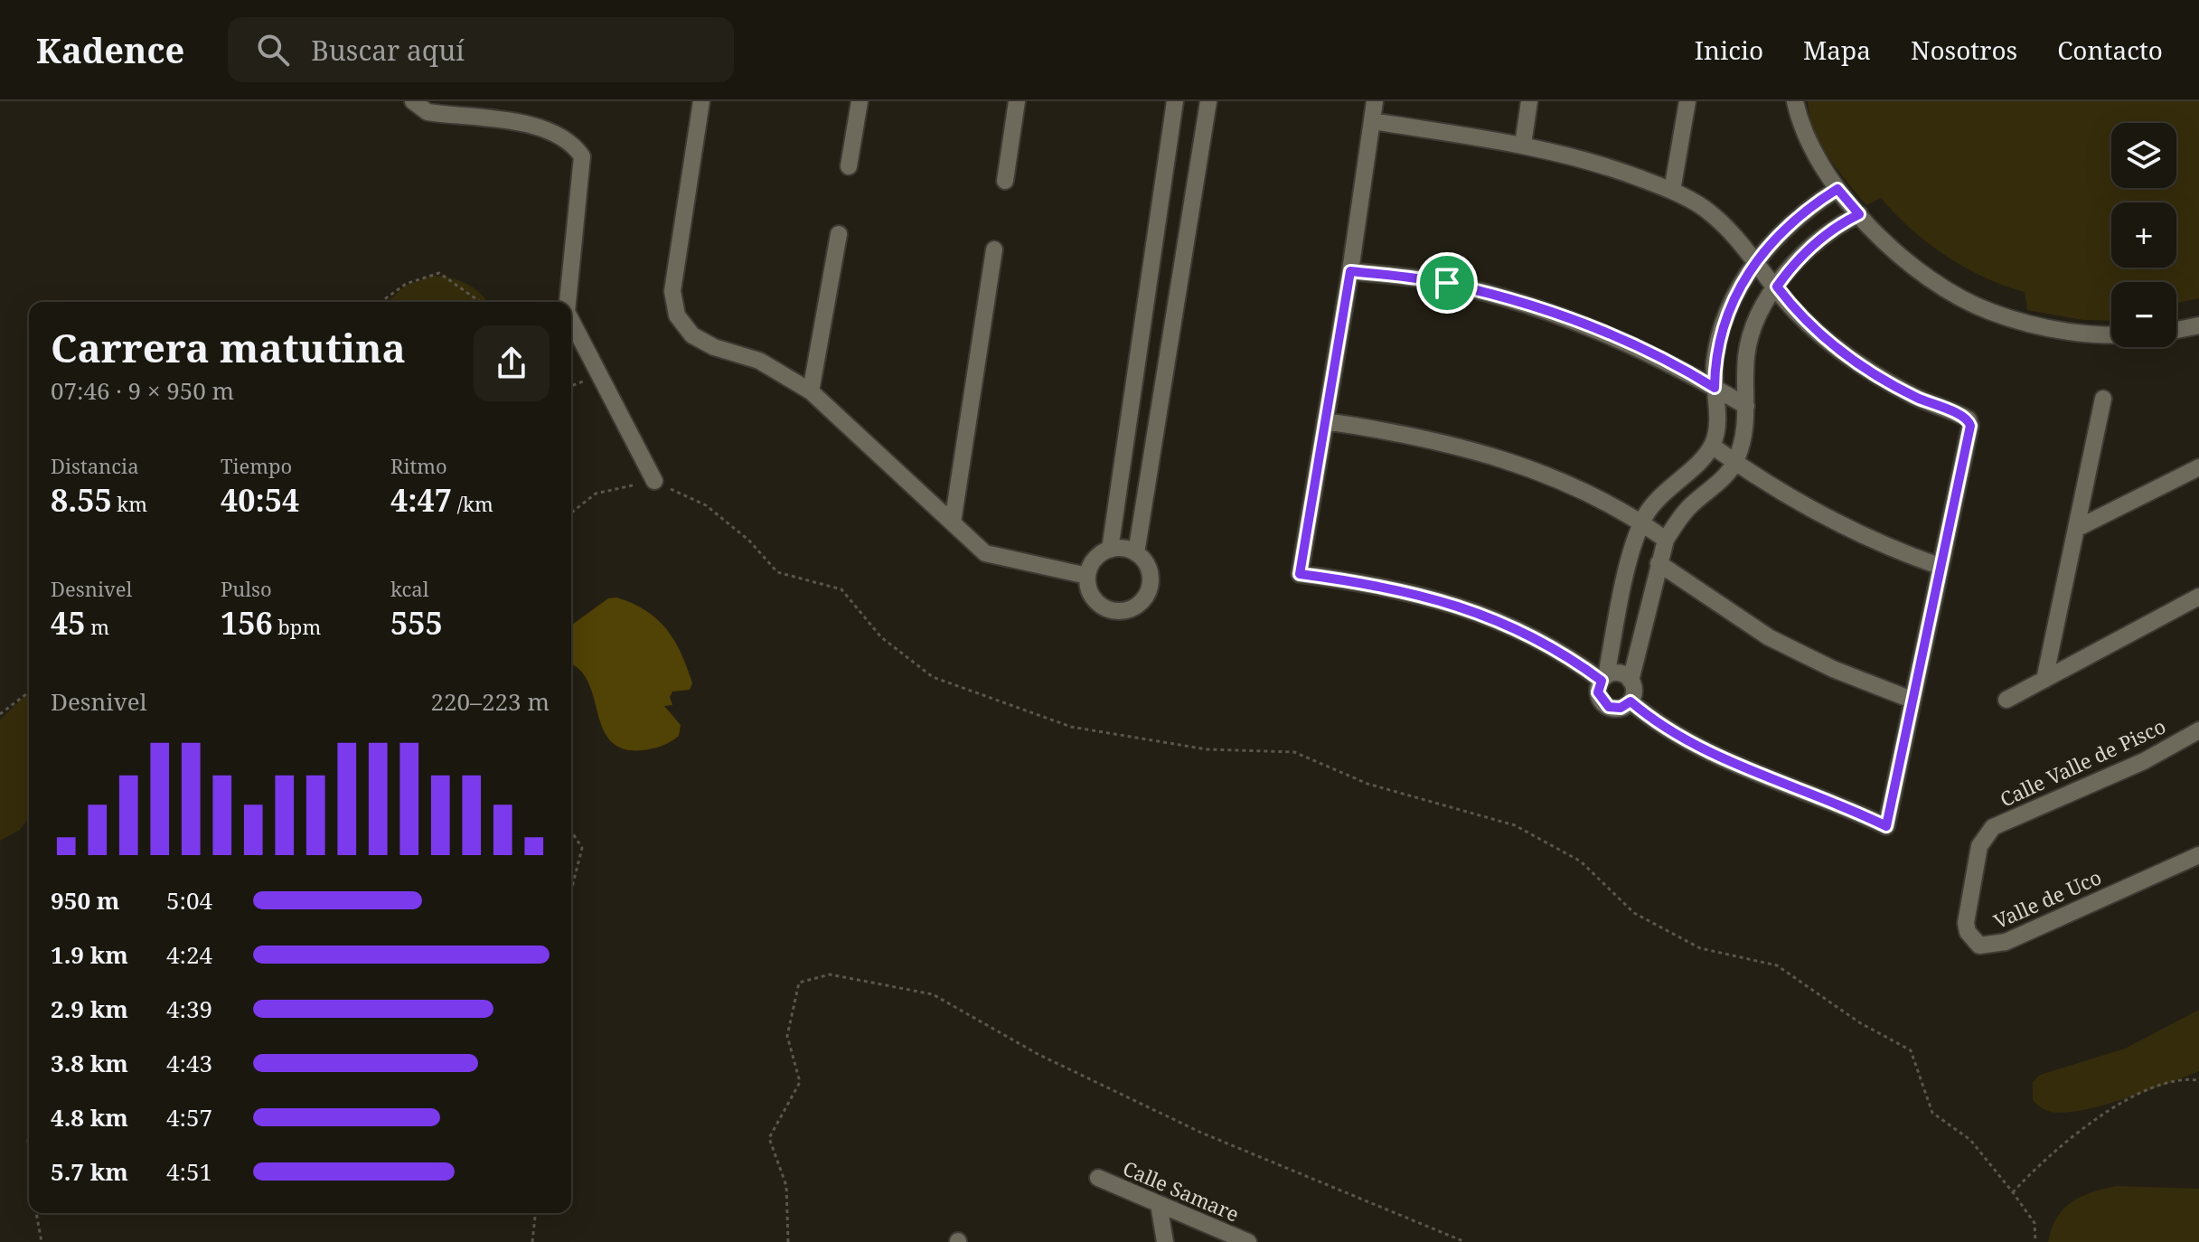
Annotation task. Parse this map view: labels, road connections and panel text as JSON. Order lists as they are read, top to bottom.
{
  "streets": {
    "street": ["Calle Valle de Pisco", "Valle de Uco", "Calle Samare"]
  },
  "crossings": [
    ["Calle Valle de Pisco", "Valle de Uco"]
  ],
  "page": {
    "header": "Kadence",
    "search": "Buscar aquí",
    "nav": [
      "Inicio",
      "Mapa",
      "Nosotros",
      "Contacto"
    ],
    "map_buttons": ["+", "−"],
    "heading": ["Carrera matutina", "07:46 · 9 × 950 m"],
    "stats": [
      ["Distancia", "8.55 km"],
      ["Tiempo", "40:54"],
      ["Ritmo", "4:47 /km"],
      ["Desnivel", "45 m"],
      ["Pulso", "156 bpm"],
      ["kcal", "555"]
    ],
    "chart": ["Desnivel", "220–223 m"],
    "list": [
      {
        "name": "950 m",
        "note": "5:04"
      },
      {
        "name": "1.9 km",
        "note": "4:24"
      },
      {
        "name": "2.9 km",
        "note": "4:39"
      },
      {
        "name": "3.8 km",
        "note": "4:43"
      },
      {
        "name": "4.8 km",
        "note": "4:57"
      },
      {
        "name": "5.7 km",
        "note": "4:51"
      }
    ]
  }
}
